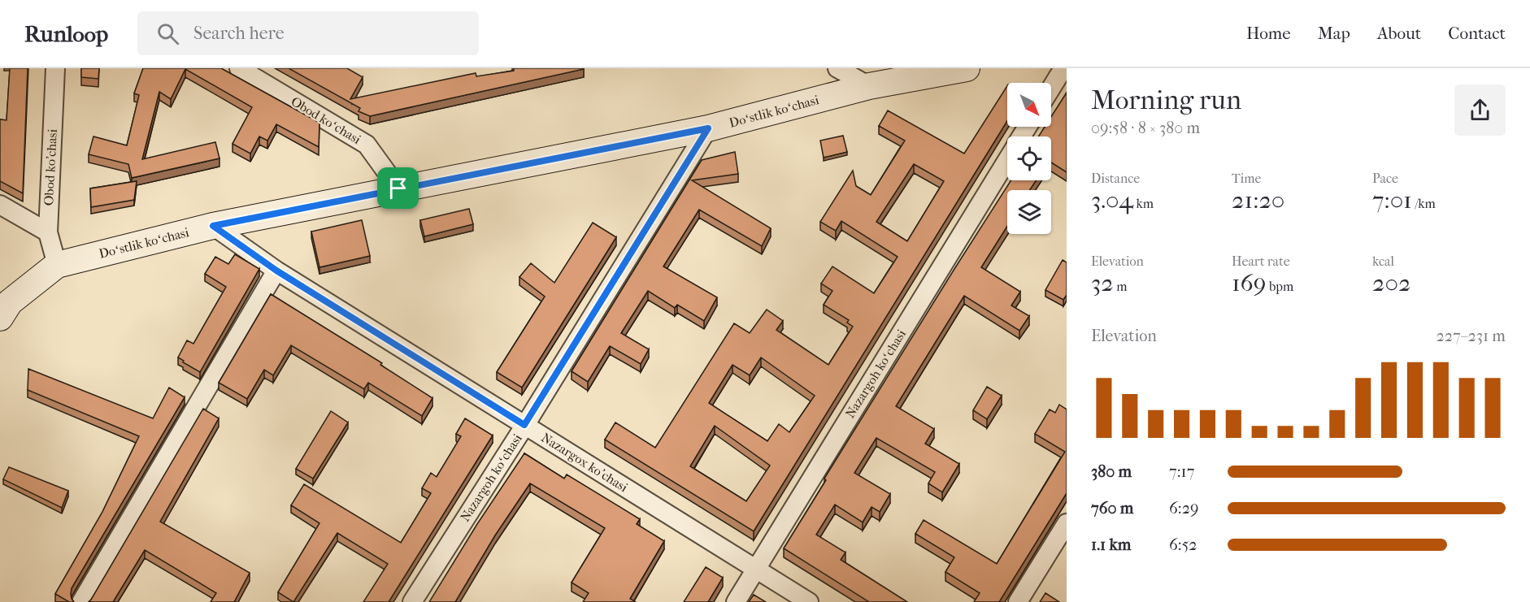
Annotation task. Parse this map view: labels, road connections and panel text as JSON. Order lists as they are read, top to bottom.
{
  "streets": {
    "street": [
      "Doʻstlik koʻchasi",
      "Obod koʻchasi",
      "Obod ko'chasi",
      "Nazargoh koʻchasi",
      "Nazargox ko'chasi"
    ]
  },
  "crossings": [
    ["Doʻstlik koʻchasi", "Obod koʻchasi"],
    ["Doʻstlik koʻchasi", "Obod ko'chasi"],
    ["Doʻstlik koʻchasi", "Nazargoh koʻchasi"],
    ["Doʻstlik koʻchasi", "Nazargox ko'chasi"],
    ["Nazargoh koʻchasi", "Nazargox ko'chasi"]
  ],
  "north": "bottom right",
  "page": {
    "header": "Runloop",
    "search": "Search here",
    "nav": [
      "Home",
      "Map",
      "About",
      "Contact"
    ],
    "heading": ["Morning run", "09:58 · 8 × 380 m"],
    "stats": [
      ["Distance", "3.04 km"],
      ["Time", "21:20"],
      ["Pace", "7:01 /km"],
      ["Elevation", "32 m"],
      ["Heart rate", "169 bpm"],
      ["kcal", "202"]
    ],
    "chart": ["Elevation", "227–231 m"],
    "list": [
      {
        "name": "380 m",
        "note": "7:17"
      },
      {
        "name": "760 m",
        "note": "6:29"
      },
      {
        "name": "1.1 km",
        "note": "6:52"
      }
    ]
  }
}
